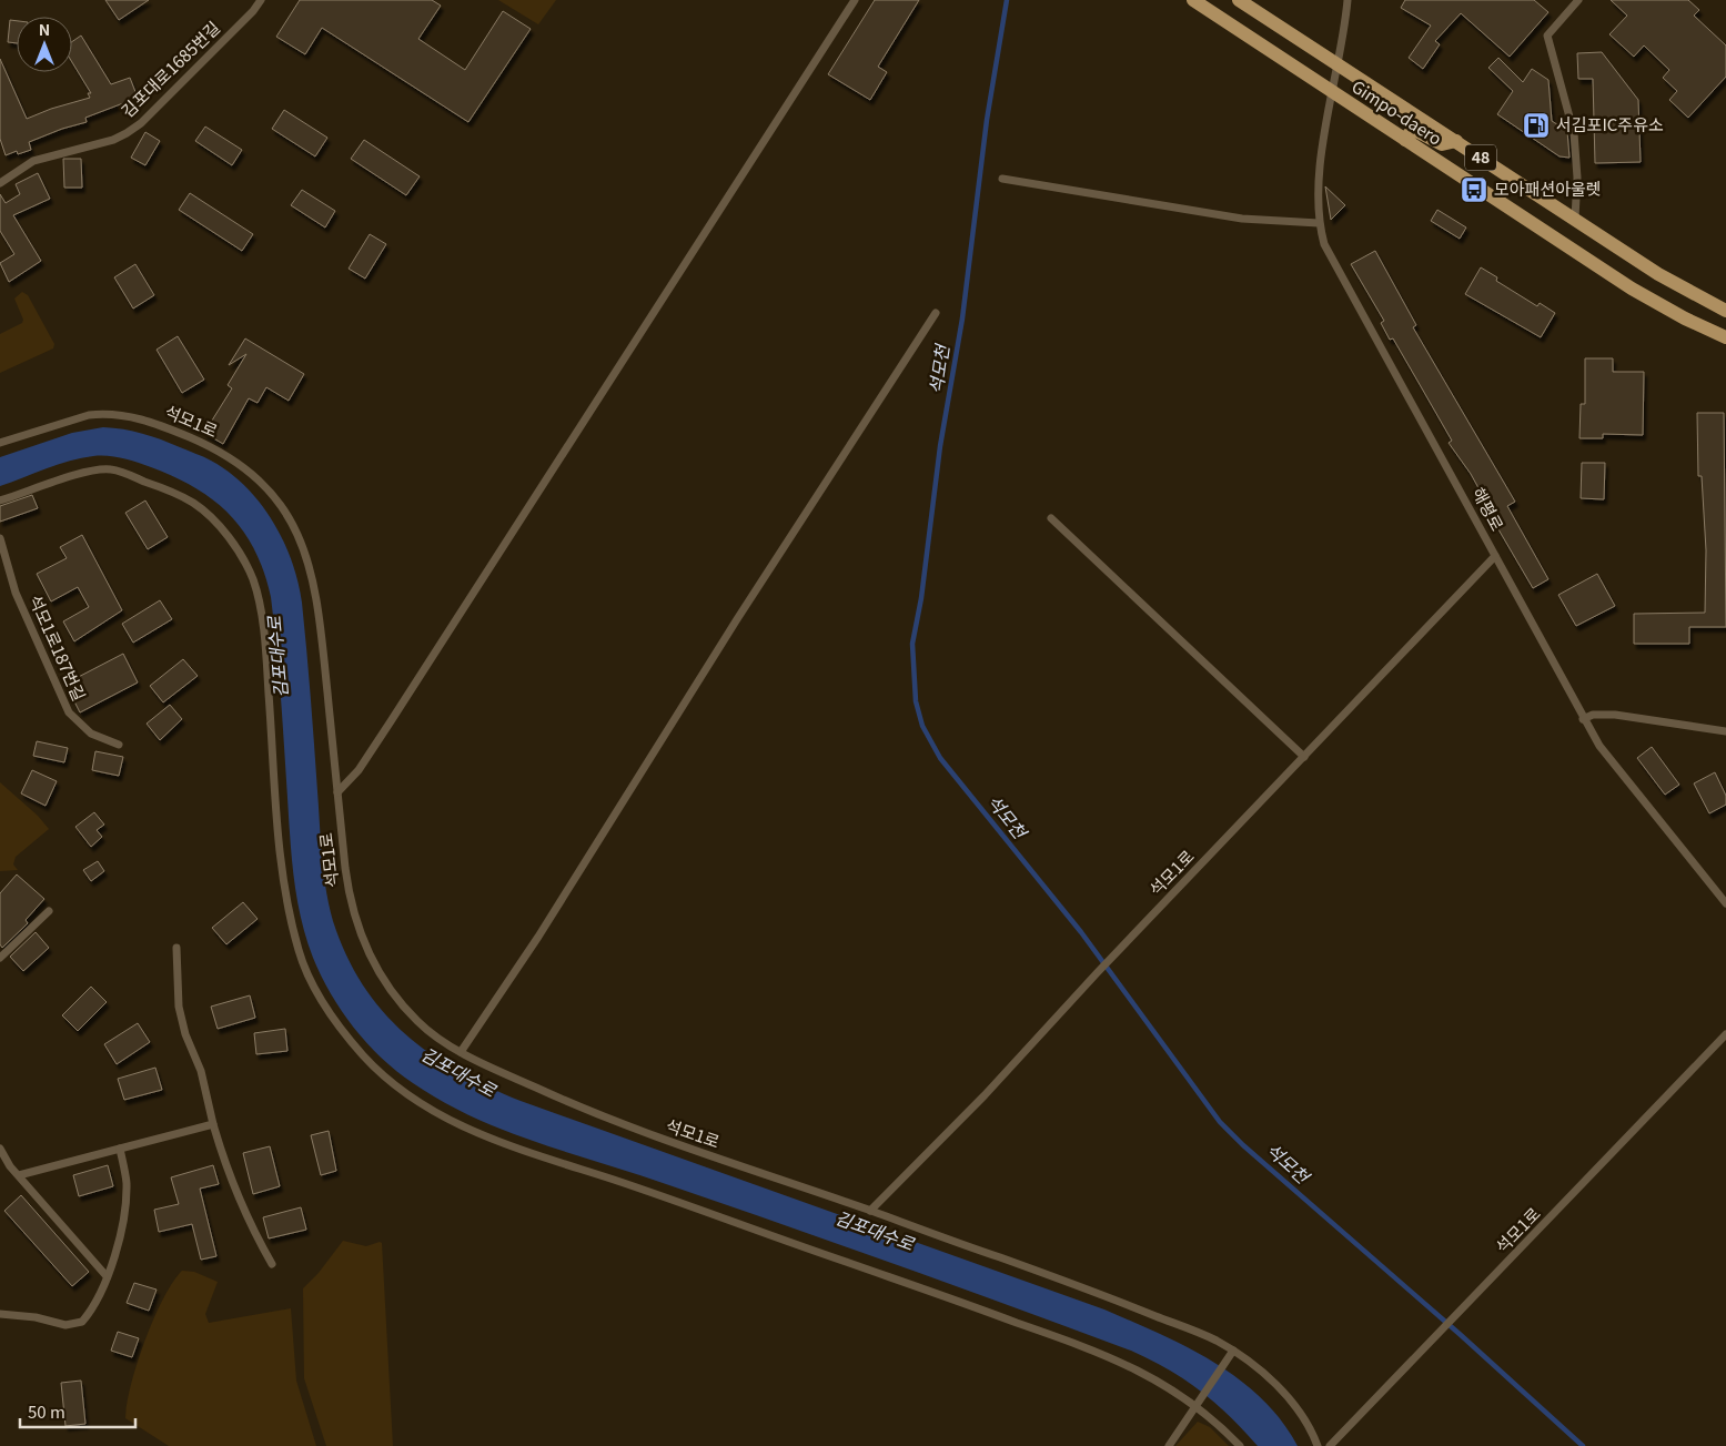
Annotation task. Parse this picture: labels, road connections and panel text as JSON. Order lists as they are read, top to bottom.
{
  "streets": {
    "main road": ["Gimpo-daero", "48"],
    "lane": [
      "김포대로1685번길",
      "석모1로",
      "해평로",
      "석모1로187번길"
    ]
  },
  "crossings": [
    ["Gimpo-daero", "해평로"],
    ["석모1로", "해평로"]
  ],
  "water": ["석모천", "김포대수로"],
  "places": {
    "fuel station": ["서김포IC주유소"],
    "bus stop": ["모아패션아울렛"]
  },
  "scale_bar": "50 m",
  "north": "top"
}
